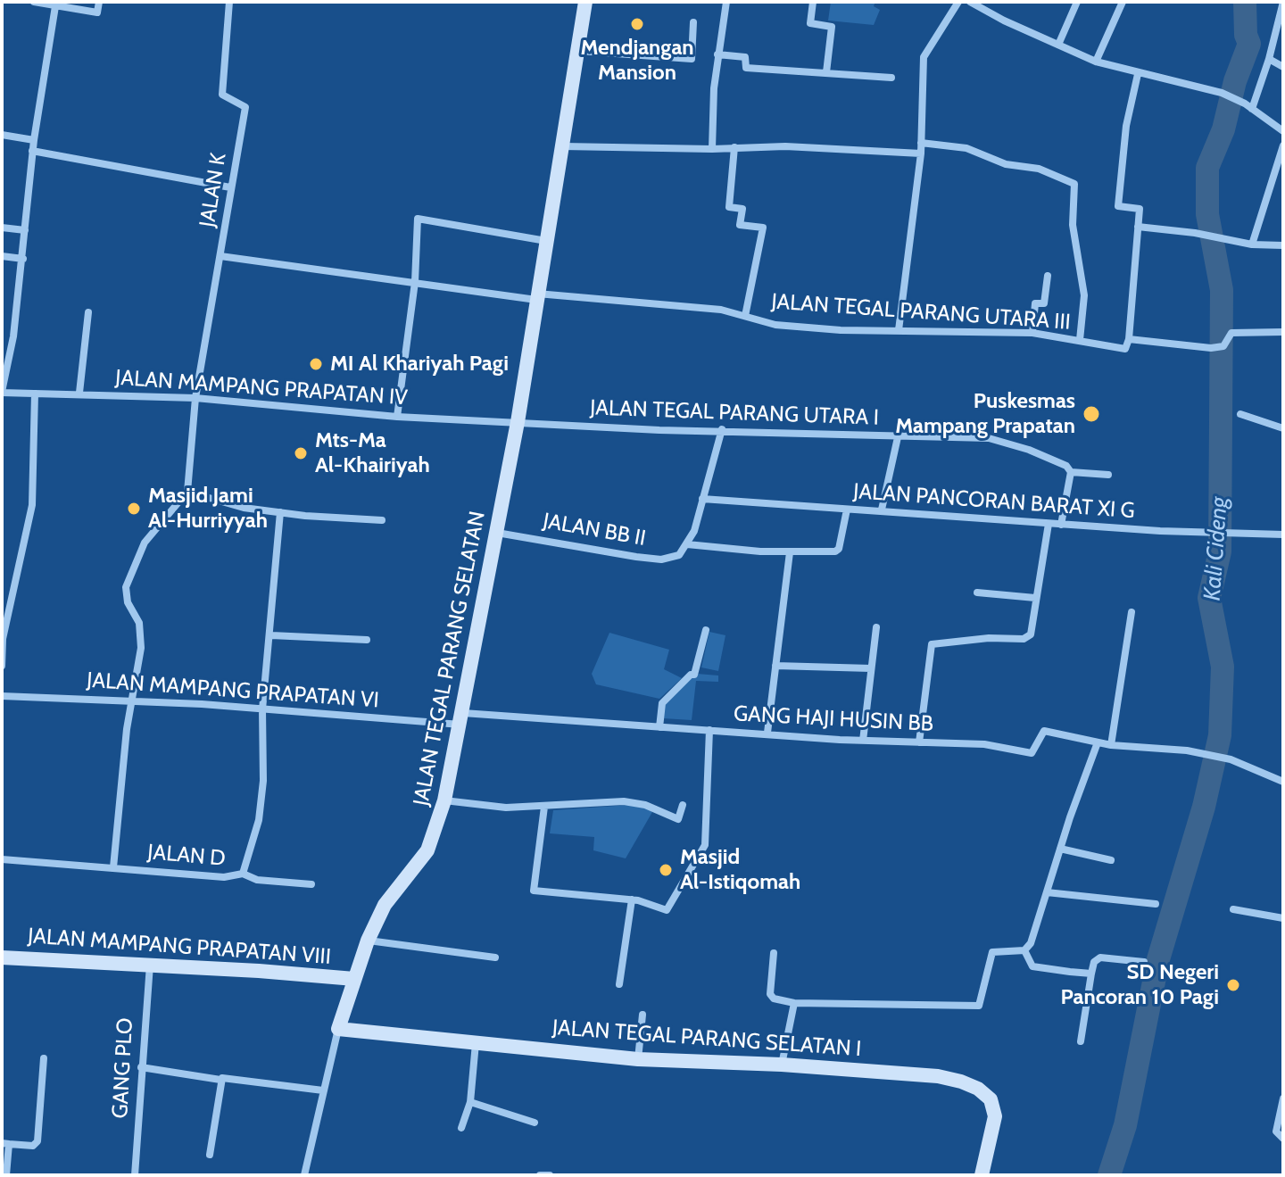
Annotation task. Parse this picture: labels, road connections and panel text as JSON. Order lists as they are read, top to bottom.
{
  "streets": {
    "street": [
      "JALAN K",
      "JALAN TEGAL PARANG UTARA III",
      "JALAN MAMPANG PRAPATAN IV",
      "JALAN TEGAL PARANG UTARA I",
      "JALAN PANCORAN BARAT XI G",
      "JALAN BB II",
      "JALAN TEGAL PARANG SELATAN",
      "JALAN MAMPANG PRAPATAN VI",
      "GANG HAJI HUSIN BB",
      "JALAN D",
      "JALAN MAMPANG PRAPATAN VIII",
      "JALAN TEGAL PARANG SELATAN I",
      "GANG PLO"
    ]
  },
  "crossings": [
    ["JALAN K", "JALAN TEGAL PARANG UTARA III"],
    ["JALAN K", "JALAN MAMPANG PRAPATAN IV"],
    ["JALAN TEGAL PARANG UTARA III", "JALAN TEGAL PARANG SELATAN"],
    ["JALAN MAMPANG PRAPATAN IV", "JALAN TEGAL PARANG UTARA I"],
    ["JALAN MAMPANG PRAPATAN IV", "JALAN TEGAL PARANG SELATAN"],
    ["JALAN TEGAL PARANG UTARA I", "JALAN TEGAL PARANG SELATAN"],
    ["JALAN BB II", "JALAN TEGAL PARANG SELATAN"],
    ["JALAN TEGAL PARANG SELATAN", "JALAN MAMPANG PRAPATAN VI"],
    ["JALAN TEGAL PARANG SELATAN", "GANG HAJI HUSIN BB"],
    ["JALAN TEGAL PARANG SELATAN", "JALAN MAMPANG PRAPATAN VIII"],
    ["JALAN TEGAL PARANG SELATAN", "JALAN TEGAL PARANG SELATAN I"],
    ["JALAN MAMPANG PRAPATAN VI", "GANG HAJI HUSIN BB"],
    ["JALAN MAMPANG PRAPATAN VI", "JALAN D"],
    ["JALAN MAMPANG PRAPATAN VIII", "GANG PLO"]
  ],
  "water": ["Kali Cideng"],
  "places": [
    "Mendjangan Mansion",
    "MI Al Khariyah Pagi",
    "Puskesmas Mampang Prapatan",
    "Mts-Ma Al-Khairiyah",
    "Masjid Jami Al-Hurriyyah",
    "Masjid Al-Istiqomah",
    "SD Negeri Pancoran 10 Pagi"
  ]
}
